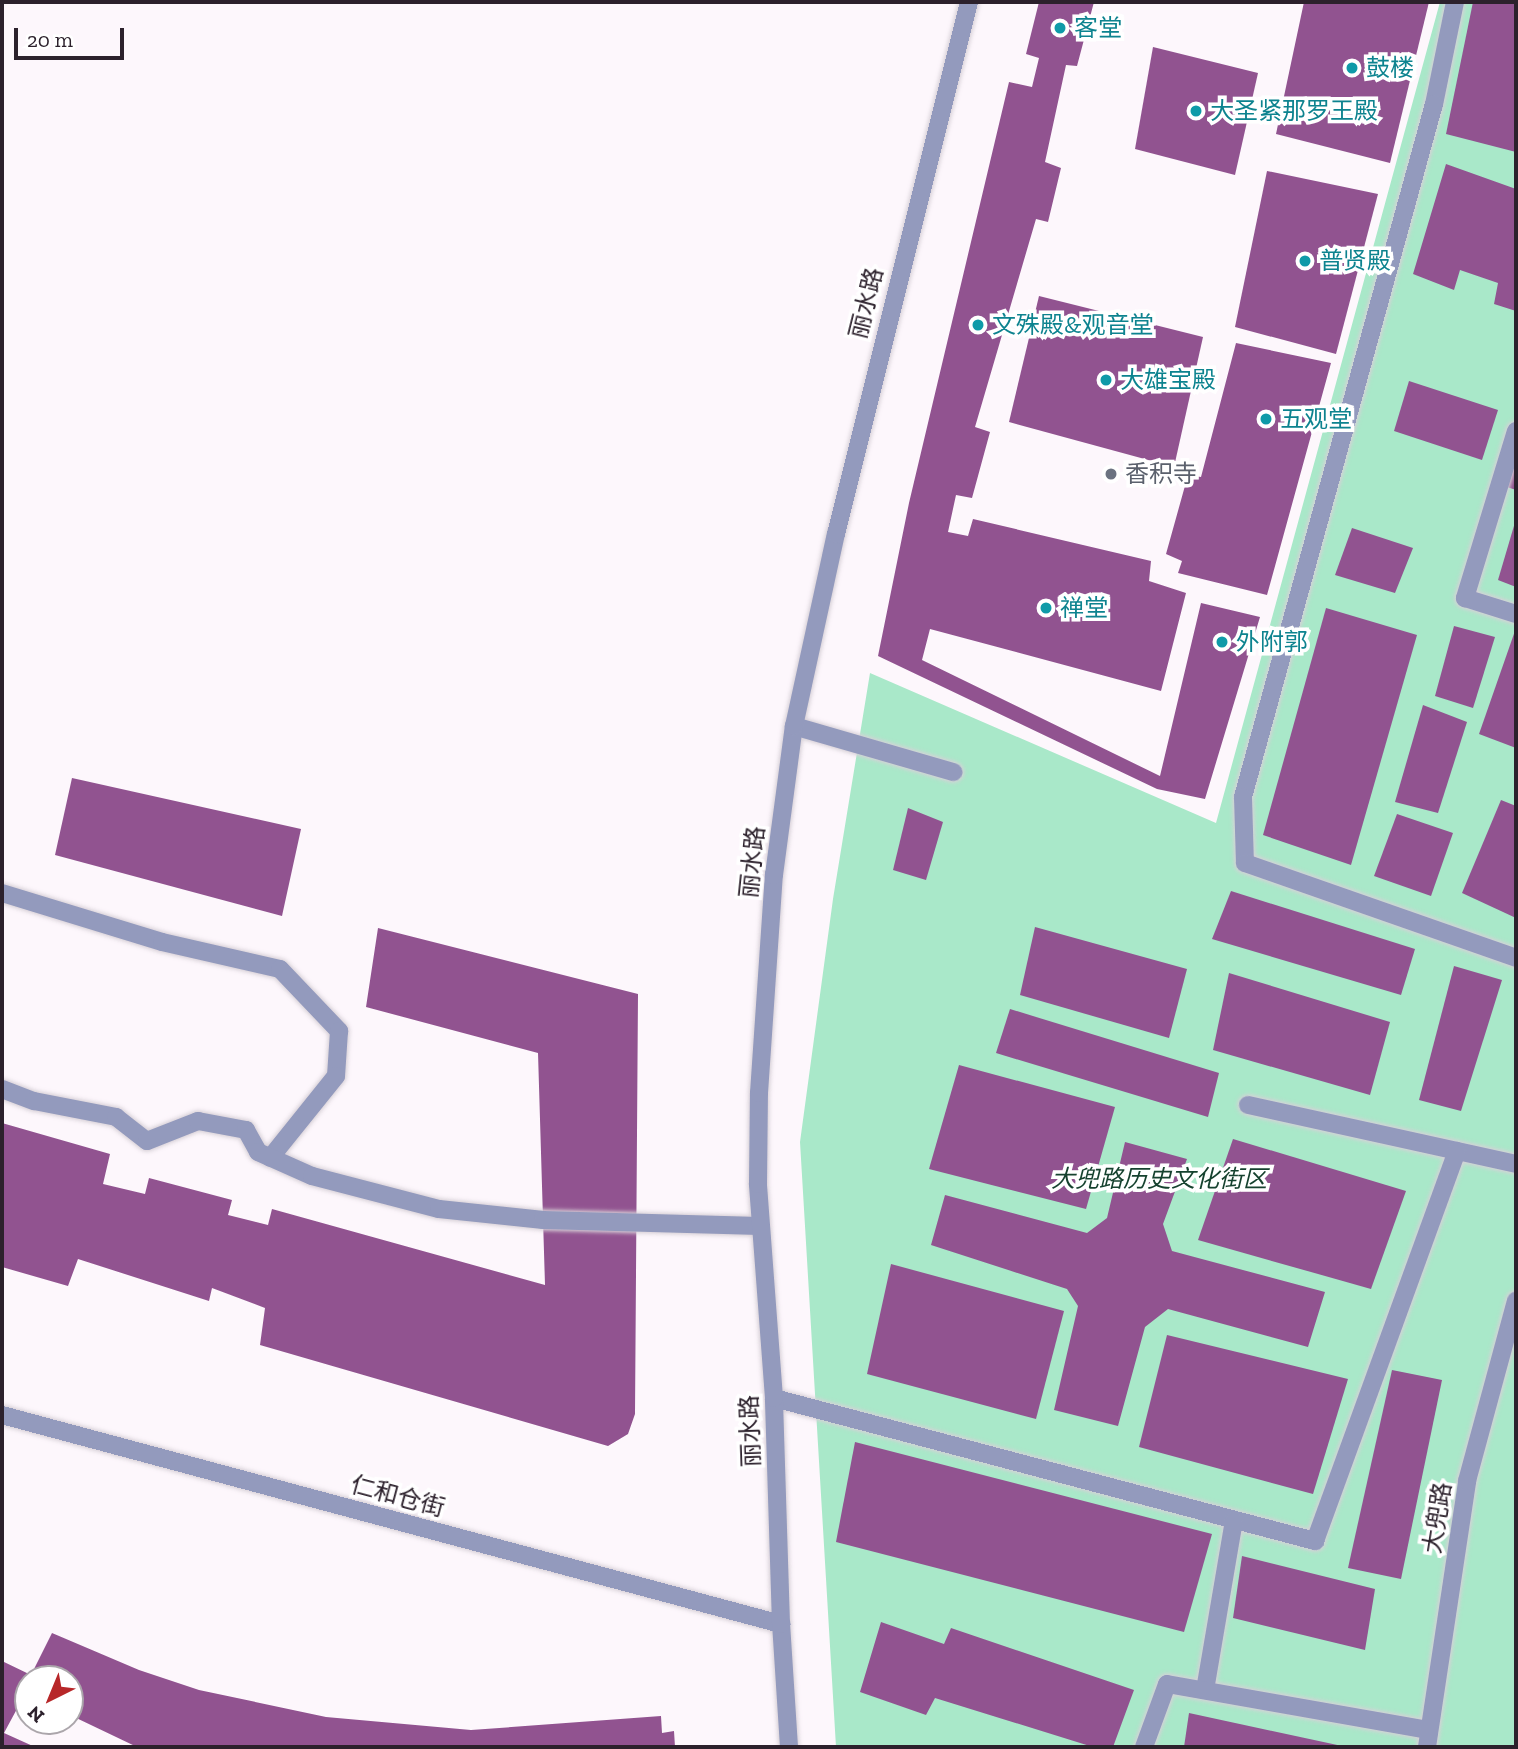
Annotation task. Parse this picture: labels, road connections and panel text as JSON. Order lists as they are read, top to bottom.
{
  "streets": {
    "street": ["丽水路", "仁和仓街", "大兜路"]
  },
  "crossings": [
    ["丽水路", "仁和仓街"]
  ],
  "parks": ["大兜路历史文化街区"],
  "places": [
    "客堂",
    "鼓楼",
    "大圣紧那罗王殿",
    "普贤殿",
    "文殊殿&观音堂",
    "大雄宝殿",
    "五观堂",
    "香积寺",
    "禅堂",
    "外附郭"
  ],
  "scale_bar": "20 m",
  "north": "bottom left"
}
